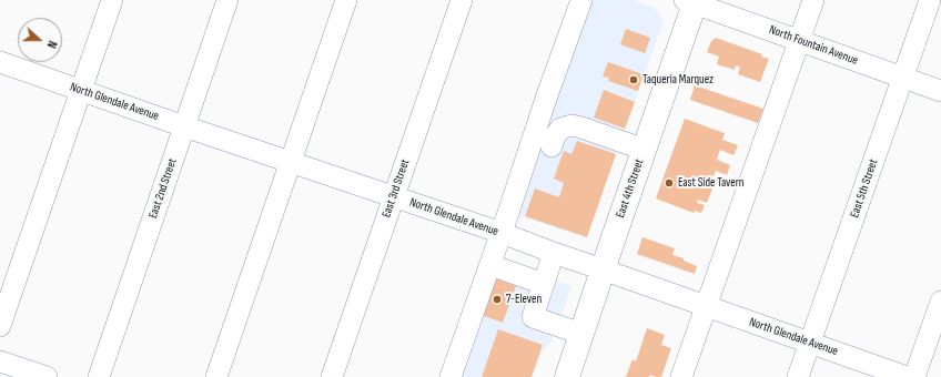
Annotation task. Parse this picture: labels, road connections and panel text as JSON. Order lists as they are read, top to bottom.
{
  "streets": {
    "main road": ["East 4th Street"],
    "street": [
      "North Fountain Avenue",
      "North Glendale Avenue",
      "East 2nd Street",
      "East 3rd Street",
      "East 5th Street"
    ]
  },
  "crossings": [
    ["North Fountain Avenue", "East 4th Street"],
    ["North Fountain Avenue", "East 5th Street"],
    ["North Glendale Avenue", "East 2nd Street"],
    ["North Glendale Avenue", "East 3rd Street"],
    ["North Glendale Avenue", "East 4th Street"],
    ["North Glendale Avenue", "East 5th Street"]
  ],
  "places": ["Taqueria Marquez", "East Side Tavern", "7-Eleven"],
  "north": "right"
}
